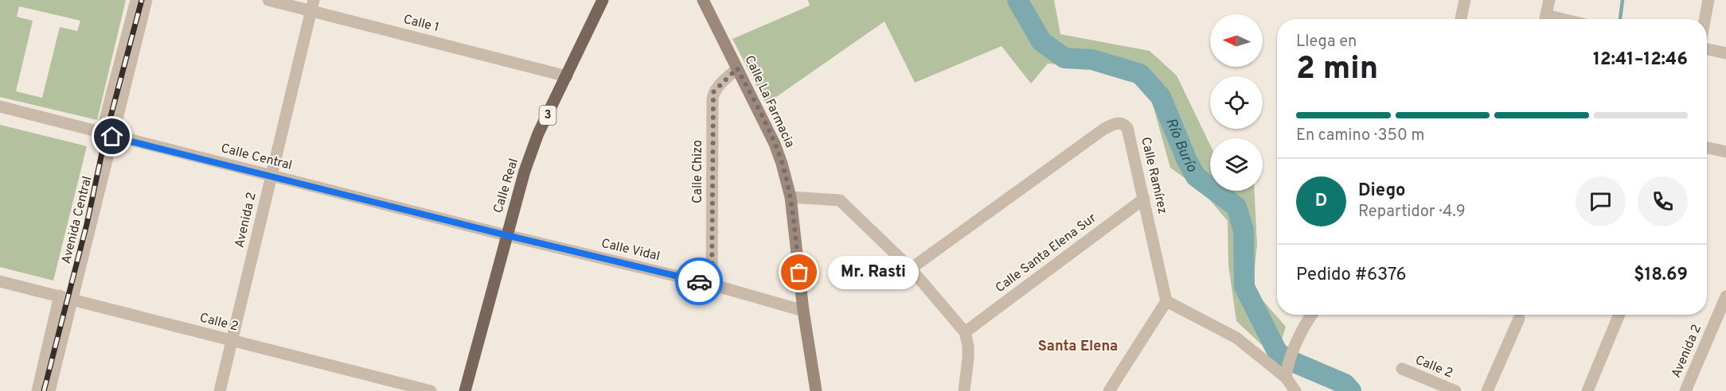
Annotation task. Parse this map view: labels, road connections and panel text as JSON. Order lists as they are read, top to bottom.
{
  "streets": {
    "main road": ["Calle La Farmacia", "3", "Calle Real"],
    "street": [
      "Calle 1",
      "Calle Central",
      "Calle Chizo",
      "Calle Ramírez",
      "Avenida Central",
      "Avenida 2",
      "Calle Vidal",
      "Calle Santa Elena Sur",
      "Calle 2"
    ]
  },
  "crossings": [
    ["Calle 1", "Calle Real"],
    ["Calle 1", "Avenida 2"],
    ["Calle La Farmacia", "Calle Chizo"],
    ["Calle La Farmacia", "Calle Vidal"],
    ["Calle Central", "Calle Real"],
    ["Calle Central", "Avenida Central"],
    ["Calle Central", "Avenida 2"],
    ["Calle Central", "Calle Vidal"],
    ["Calle Chizo", "Calle Vidal"],
    ["Calle Ramírez", "Calle Santa Elena Sur"],
    ["Calle Real", "Calle Vidal"],
    ["Avenida Central", "Calle 2"],
    ["Avenida 2", "Calle 2"]
  ],
  "districts": ["Santa Elena"],
  "water": ["Río Burío"],
  "places": ["Mr. Rasti"],
  "north": "left",
  "page": {
    "heading": ["2 min", "Llega en", "12:41–12:46"],
    "panel": [
      "Diego",
      "Repartidor · 4.9",
      "Pedido #6376",
      "$18.69"
    ],
    "bar": "En camino · 350 m",
    "round": "D",
    "bubble": "Mr. Rasti"
  }
}
